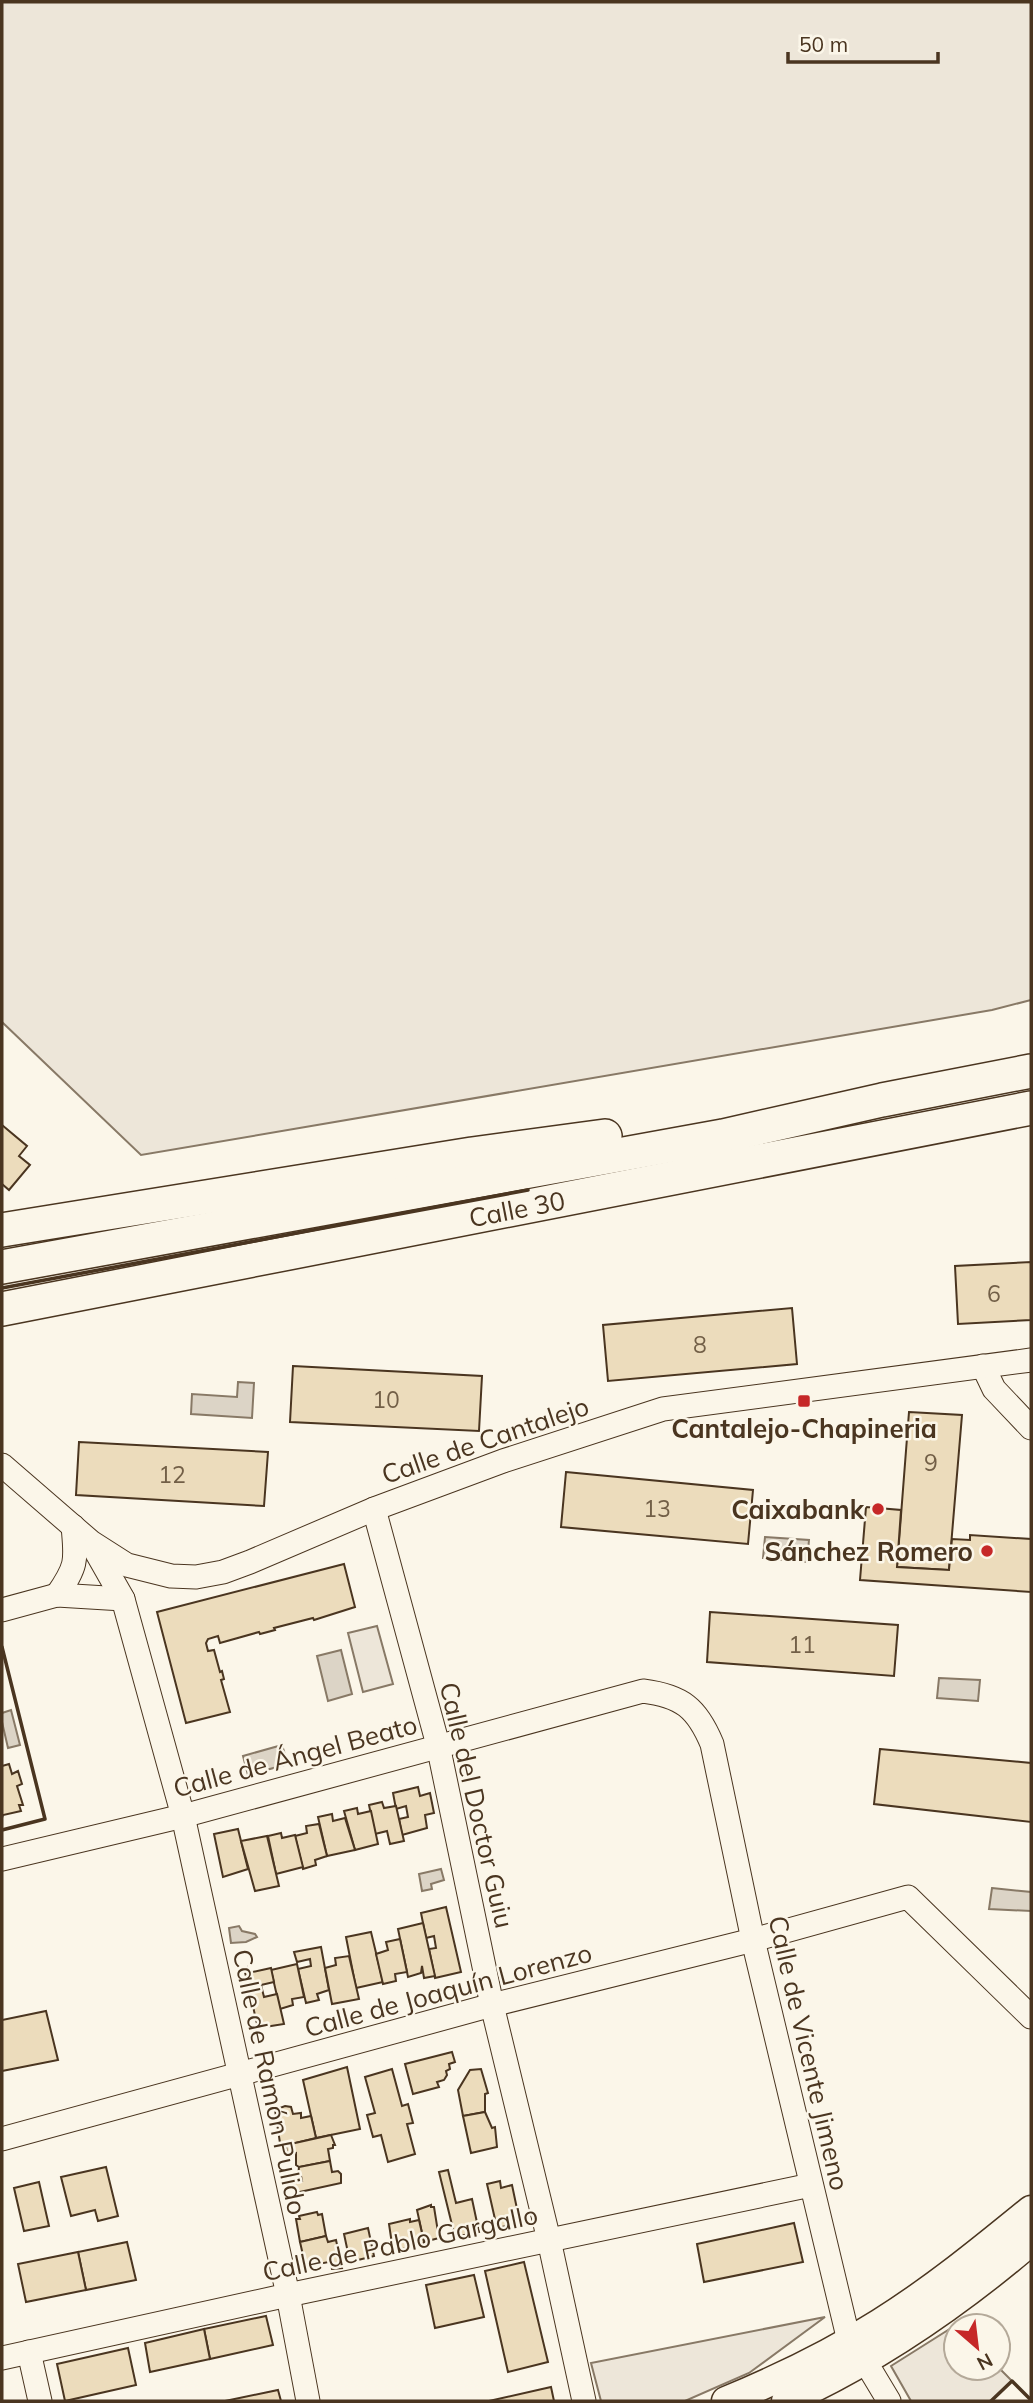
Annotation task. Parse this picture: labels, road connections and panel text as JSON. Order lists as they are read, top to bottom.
{
  "streets": {
    "highway": ["Calle 30"],
    "street": [
      "Calle de Cantalejo",
      "Calle de Ángel Beato",
      "Calle del Doctor Guiu",
      "Calle de Joaquín Lorenzo",
      "Calle de Vicente Jimeno",
      "Calle de Ramón Pulido",
      "Calle de Pablo Gargallo"
    ]
  },
  "crossings": [
    ["Calle de Cantalejo", "Calle del Doctor Guiu"],
    ["Calle de Cantalejo", "Calle de Ramón Pulido"],
    ["Calle de Ángel Beato", "Calle del Doctor Guiu"],
    ["Calle de Ángel Beato", "Calle de Vicente Jimeno"],
    ["Calle de Ángel Beato", "Calle de Ramón Pulido"],
    ["Calle del Doctor Guiu", "Calle de Joaquín Lorenzo"],
    ["Calle del Doctor Guiu", "Calle de Pablo Gargallo"],
    ["Calle de Joaquín Lorenzo", "Calle de Vicente Jimeno"],
    ["Calle de Joaquín Lorenzo", "Calle de Ramón Pulido"],
    ["Calle de Vicente Jimeno", "Calle de Pablo Gargallo"],
    ["Calle de Ramón Pulido", "Calle de Pablo Gargallo"]
  ],
  "places": {
    "transit": ["Cantalejo-Chapineria"],
    "other": ["Caixabank", "Sánchez Romero"]
  },
  "house_numbers": [
    "6",
    "8",
    "10",
    "9",
    "12",
    "13",
    "11"
  ],
  "scale_bar": "50 m",
  "north": "bottom right"
}
